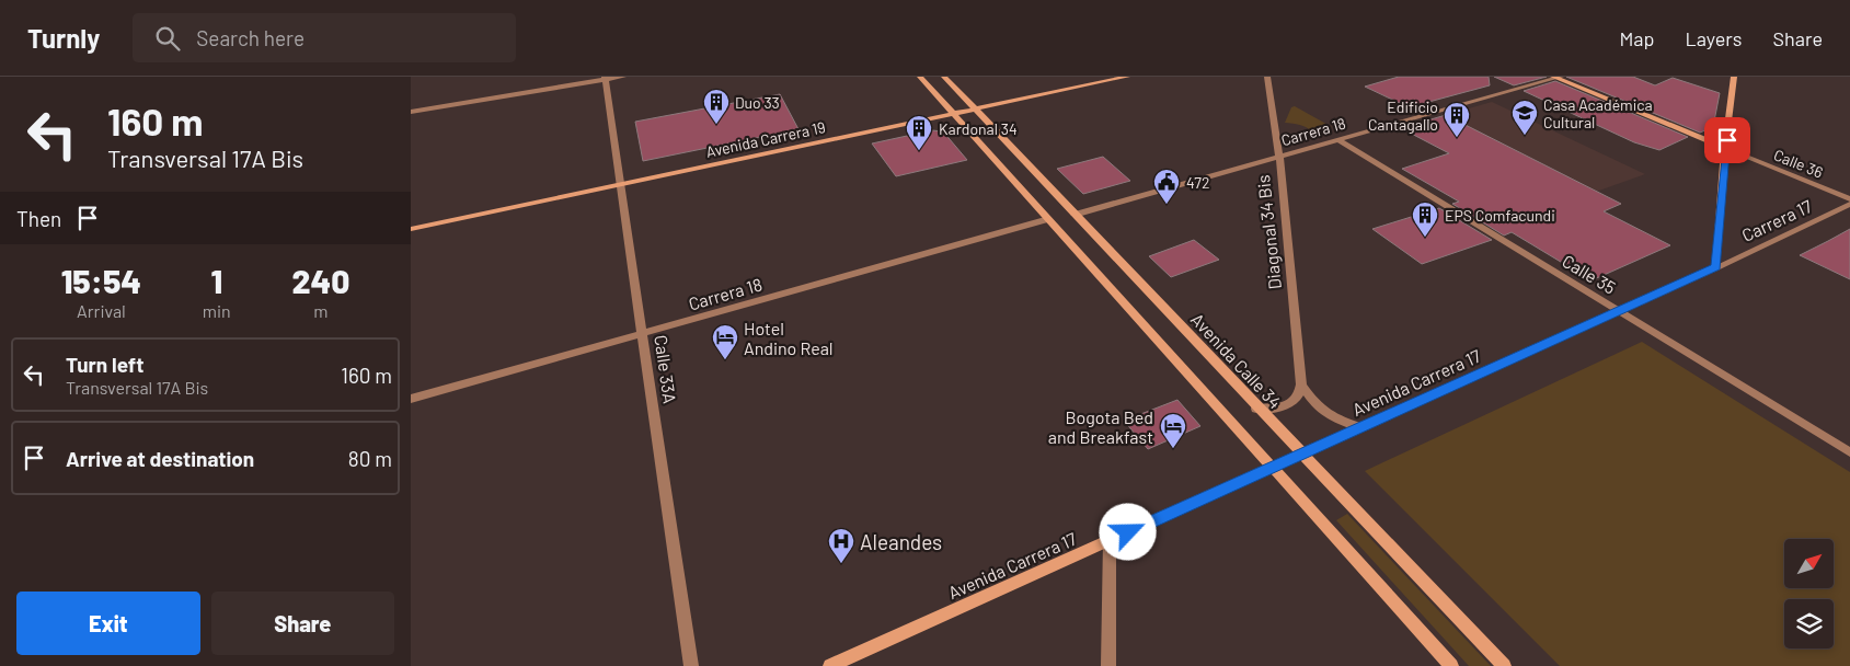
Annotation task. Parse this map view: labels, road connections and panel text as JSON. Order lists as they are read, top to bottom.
{
  "streets": {
    "main road": [
      "Avenida Carrera 19",
      "Calle 36",
      "Avenida Calle 34",
      "Avenida Carrera 17"
    ],
    "street": [
      "Carrera 18",
      "Carrera 17",
      "Diagonal 34 Bis",
      "Calle 35",
      "Calle 33A"
    ]
  },
  "crossings": [
    ["Carrera 18", "Calle 36"],
    ["Carrera 18", "Diagonal 34 Bis"],
    ["Carrera 18", "Calle 35"],
    ["Carrera 18", "Avenida Calle 34"],
    ["Carrera 18", "Calle 33A"],
    ["Avenida Carrera 19", "Avenida Calle 34"],
    ["Avenida Carrera 19", "Calle 33A"],
    ["Carrera 17", "Avenida Carrera 17"],
    ["Diagonal 34 Bis", "Avenida Carrera 17"],
    ["Calle 35", "Avenida Carrera 17"],
    ["Avenida Calle 34", "Avenida Carrera 17"]
  ],
  "places": {
    "building": [
      "Duo 33",
      "Edificio Cantagallo",
      "Kardonal 34",
      "EPS Comfacundi"
    ],
    "school or university": ["Casa Académica Cultural"],
    "public building": ["472"],
    "hotel": ["Hotel Andino Real", "Bogota Bed and Breakfast"],
    "hospital": ["Aleandes"]
  },
  "north": "top right",
  "page": {
    "header": "Turnly",
    "search": "Search here",
    "nav": ["Map", "Layers", "Share"],
    "turn": ["160 m", "Transversal 17A Bis"],
    "then": "Then",
    "eta": [
      "15:54",
      "Arrival",
      "1",
      "min",
      "240",
      "m"
    ],
    "list": [
      {
        "name": "Turn left",
        "note": "Transversal 17A Bis",
        "value": "160 m"
      },
      {
        "name": "Arrive at destination",
        "value": "80 m"
      }
    ],
    "buttons": ["Exit", "Share"]
  }
}
